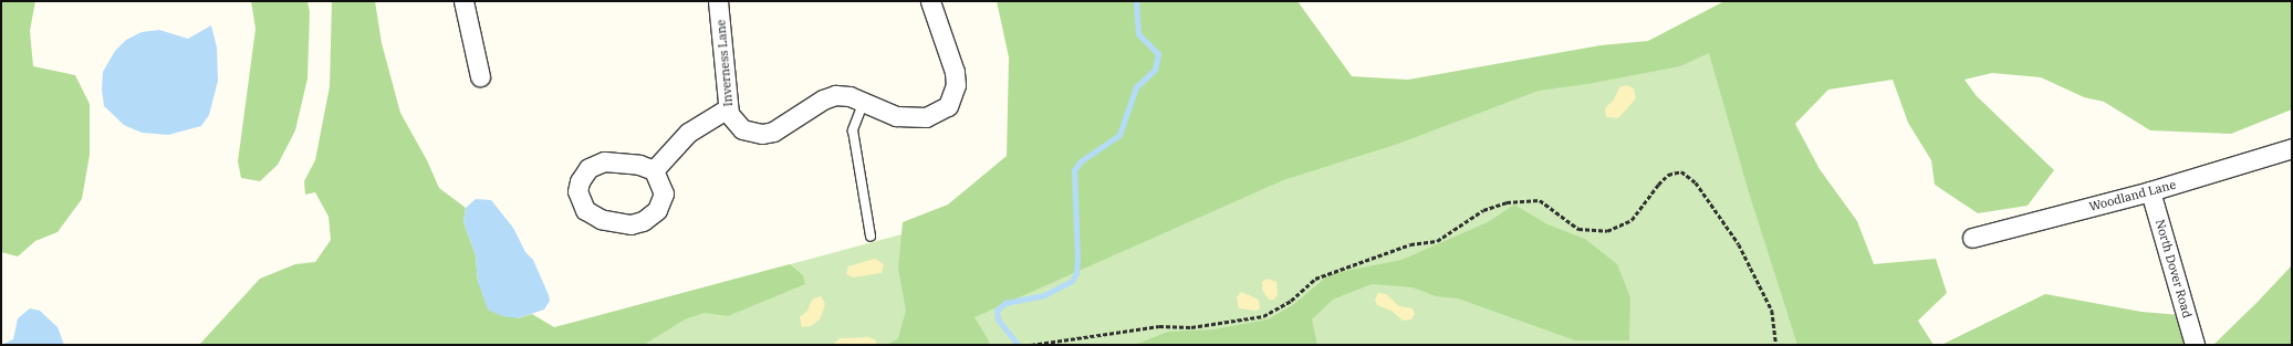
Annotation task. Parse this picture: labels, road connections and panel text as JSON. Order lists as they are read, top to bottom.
{
  "streets": {
    "street": ["Inverness Lane", "Woodland Lane", "North Dover Road"]
  },
  "crossings": [
    ["Woodland Lane", "North Dover Road"]
  ]
}
